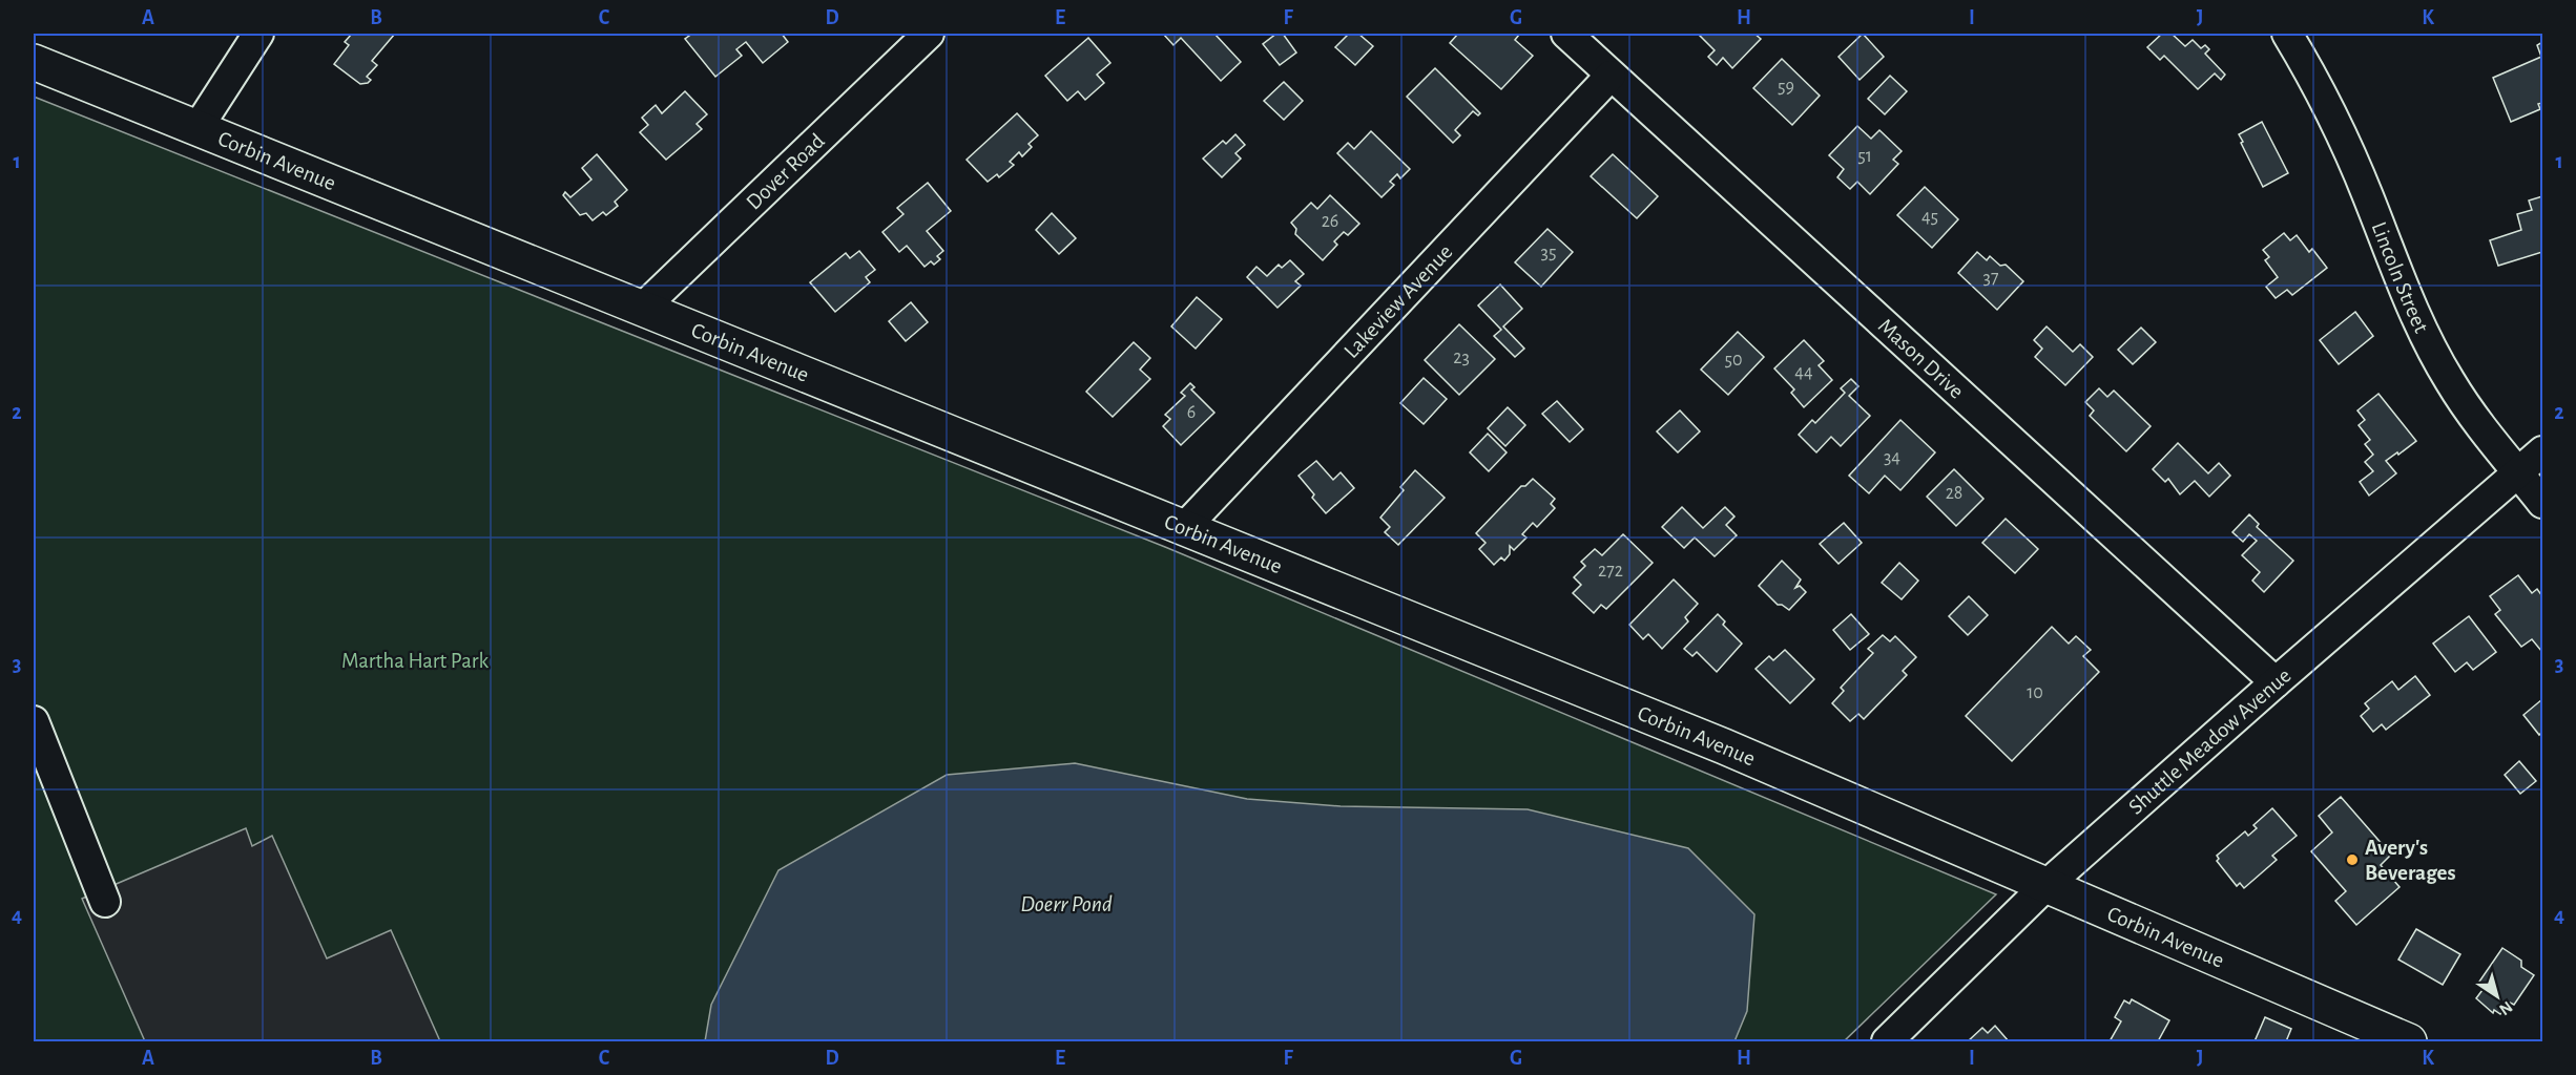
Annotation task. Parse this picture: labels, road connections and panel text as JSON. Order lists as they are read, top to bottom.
{
  "streets": {
    "main road": ["Corbin Avenue"],
    "street": [
      "Dover Road",
      "Lincoln Street",
      "Lakeview Avenue",
      "Mason Drive",
      "Shuttle Meadow Avenue"
    ]
  },
  "crossings": [
    ["Corbin Avenue", "Dover Road"],
    ["Corbin Avenue", "Lakeview Avenue"],
    ["Corbin Avenue", "Shuttle Meadow Avenue"],
    ["Lincoln Street", "Shuttle Meadow Avenue"],
    ["Lakeview Avenue", "Mason Drive"],
    ["Mason Drive", "Shuttle Meadow Avenue"]
  ],
  "water": ["Doerr Pond"],
  "parks": ["Martha Hart Park"],
  "places": ["Avery's Beverages"],
  "house_numbers": [
    "59",
    "51",
    "45",
    "26",
    "35",
    "37",
    "23",
    "50",
    "44",
    "6",
    "34",
    "28",
    "272",
    "10"
  ],
  "north": "bottom right",
  "grid": {
    "columns": [
      "A",
      "B",
      "C",
      "D",
      "E",
      "F",
      "G",
      "H",
      "I",
      "J",
      "K"
    ],
    "rows": [
      "1",
      "2",
      "3",
      "4"
    ]
  }
}
